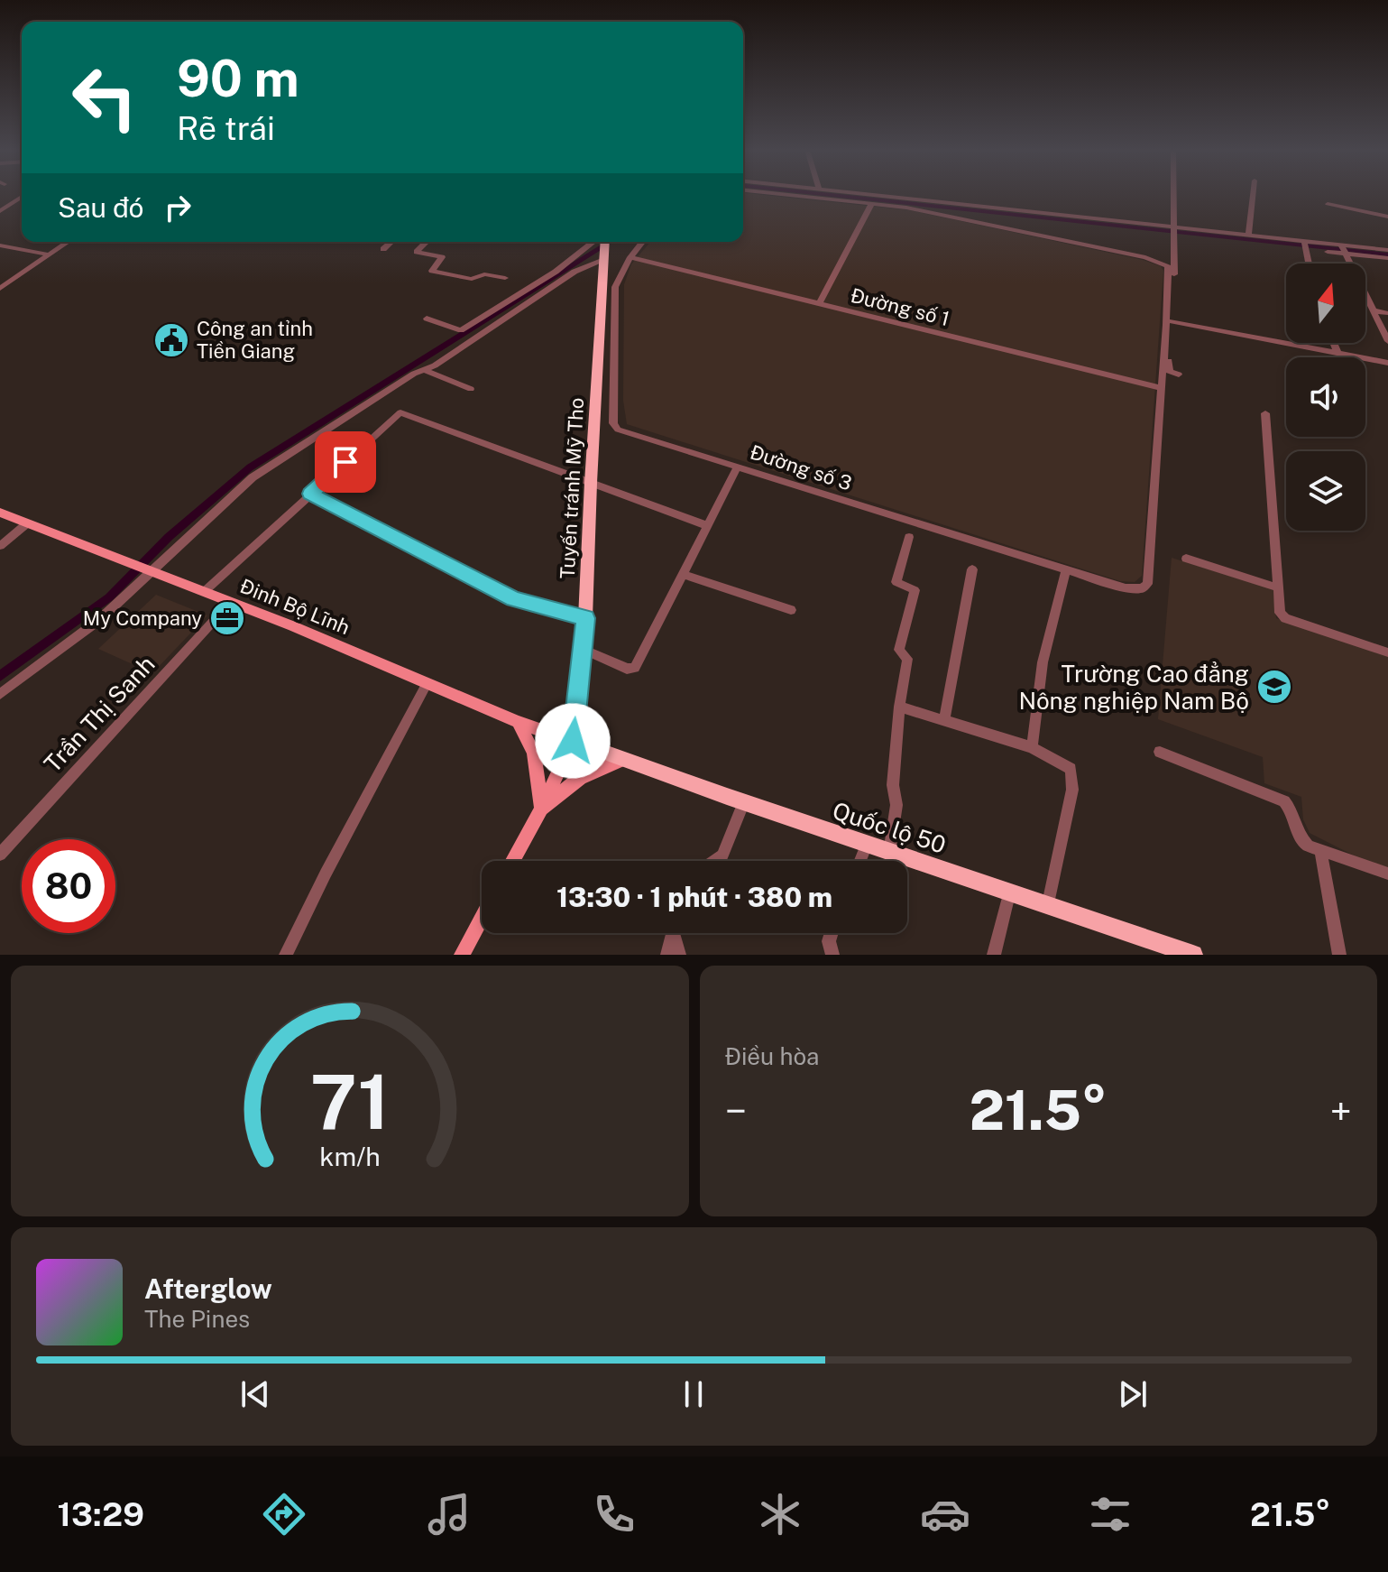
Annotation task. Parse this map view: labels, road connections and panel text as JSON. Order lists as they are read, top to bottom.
{
  "streets": {
    "highway": ["Tuyến tránh Mỹ Tho", "Quốc lộ 50"],
    "main road": ["Đinh Bộ Lĩnh"],
    "street": ["Đường số 1", "Đường số 3", "Trần Thị Sanh"]
  },
  "crossings": [
    ["Đường số 1", "Đường số 3"],
    ["Đường số 3", "Tuyến tránh Mỹ Tho"],
    ["Tuyến tránh Mỹ Tho", "Đinh Bộ Lĩnh"],
    ["Tuyến tránh Mỹ Tho", "Quốc lộ 50"],
    ["Đinh Bộ Lĩnh", "Trần Thị Sanh"],
    ["Đinh Bộ Lĩnh", "Quốc lộ 50"]
  ],
  "places": {
    "public building": ["Công an tỉnh Tiền Giang"],
    "office": ["My Company"],
    "school or university": ["Trường Cao đẳng Nông nghiệp Nam Bộ"]
  },
  "north": "top",
  "page": {
    "turn": ["90 m", "Rẽ trái"],
    "then": "Sau đó",
    "limit": "80",
    "trip": "13:30 · 1 phút · 380 m",
    "tile": "Điều hòa",
    "heat": ["−", "21.5°", "+"],
    "song": ["Afterglow", "The Pines"],
    "tabs": ["13:29", "21.5°"],
    "gauge": ["71", "km/h"]
  }
}
